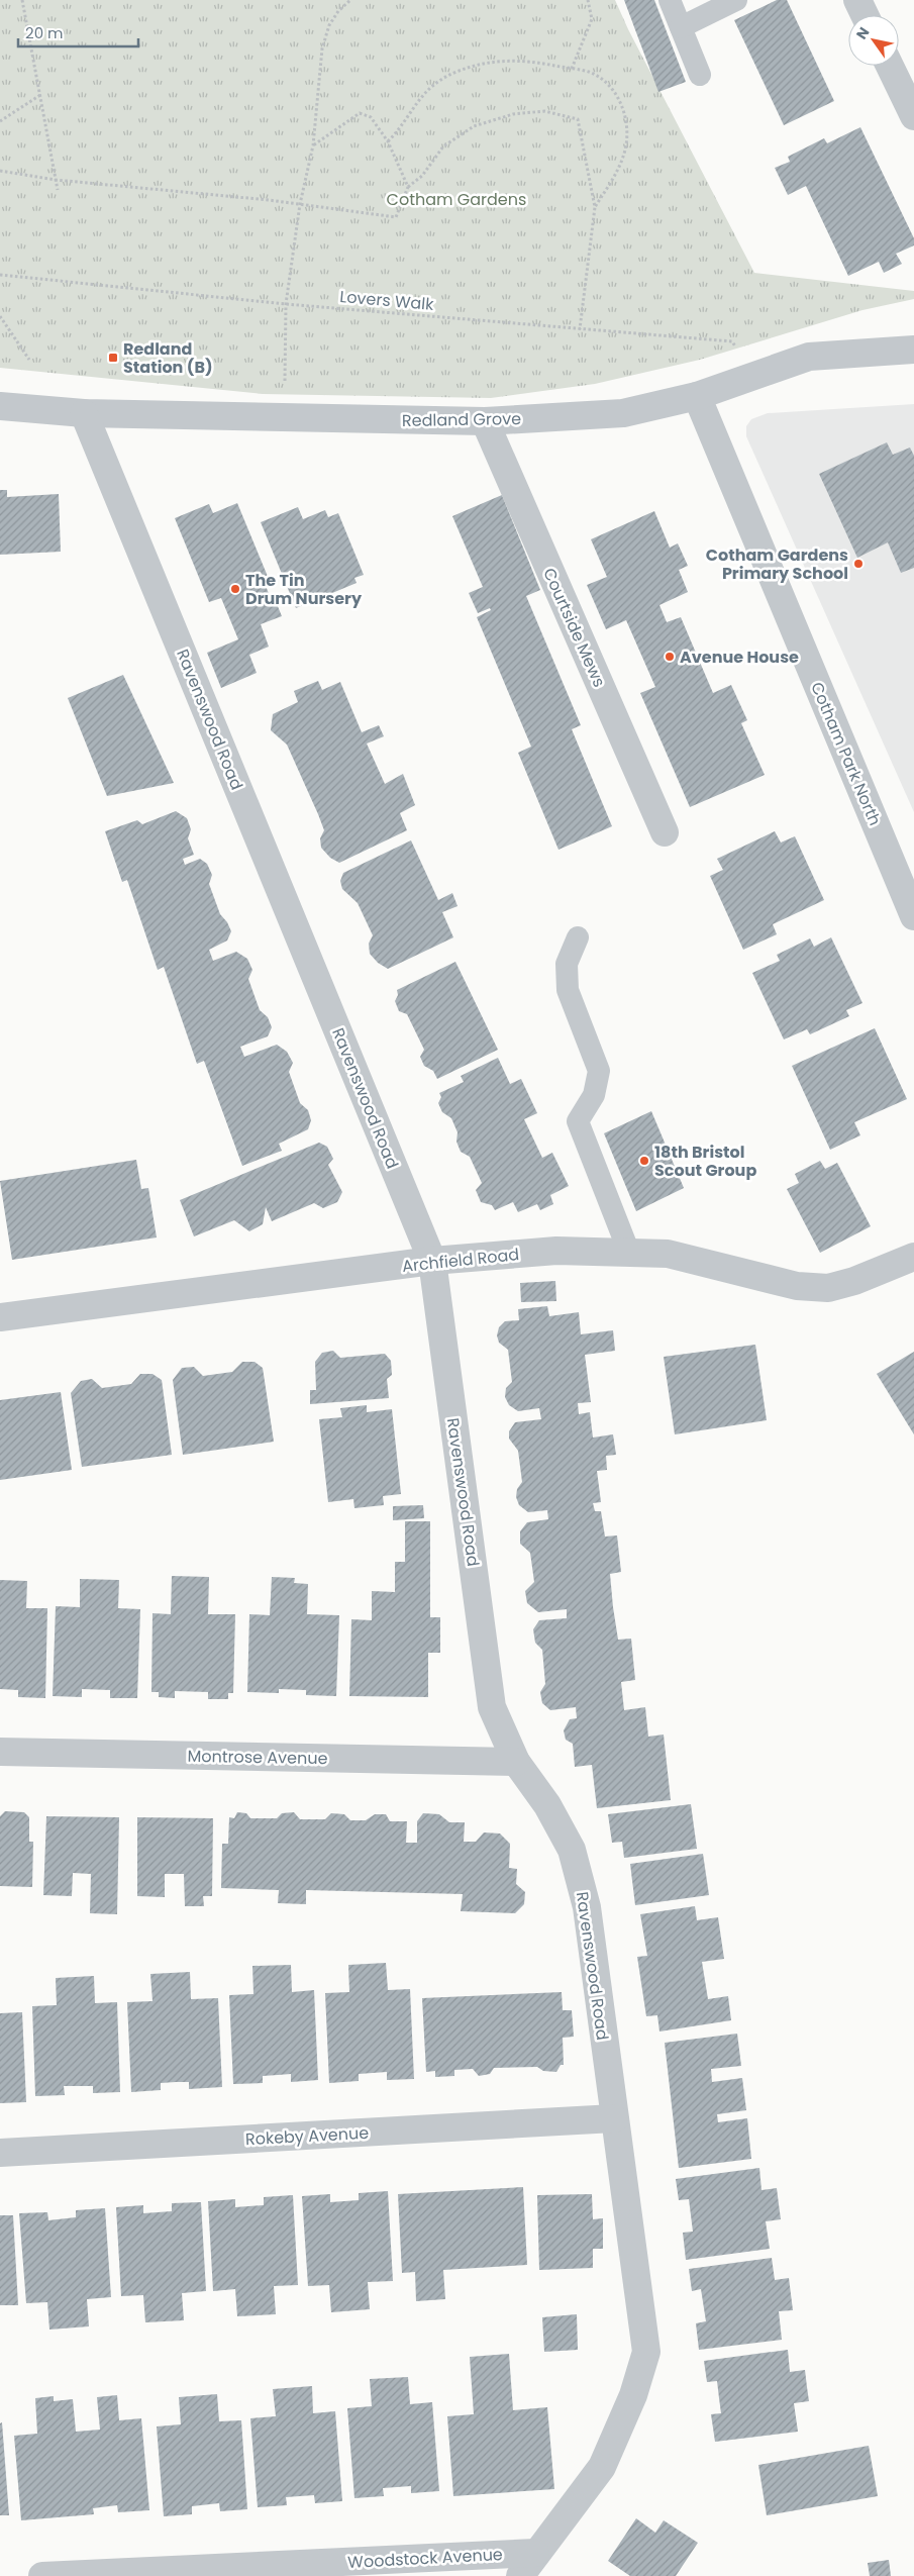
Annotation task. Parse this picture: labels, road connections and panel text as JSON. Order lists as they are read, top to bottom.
{
  "streets": {
    "street": [
      "Redland Grove",
      "Courtside Mews",
      "Ravenswood Road",
      "Cotham Park North",
      "Archfield Road",
      "Montrose Avenue",
      "Rokeby Avenue",
      "Woodstock Avenue"
    ],
    "path": ["Lovers Walk"]
  },
  "crossings": [
    ["Lovers Walk", "Redland Grove"],
    ["Redland Grove", "Courtside Mews"],
    ["Redland Grove", "Ravenswood Road"],
    ["Redland Grove", "Cotham Park North"],
    ["Ravenswood Road", "Archfield Road"],
    ["Ravenswood Road", "Montrose Avenue"],
    ["Ravenswood Road", "Rokeby Avenue"],
    ["Ravenswood Road", "Woodstock Avenue"]
  ],
  "parks": ["Cotham Gardens"],
  "places": {
    "transit": ["Redland Station (B)"],
    "other": [
      "Cotham Gardens Primary School",
      "The Tin Drum Nursery",
      "Avenue House",
      "18th Bristol Scout Group"
    ]
  },
  "scale_bar": "20 m",
  "north": "top left"
}
